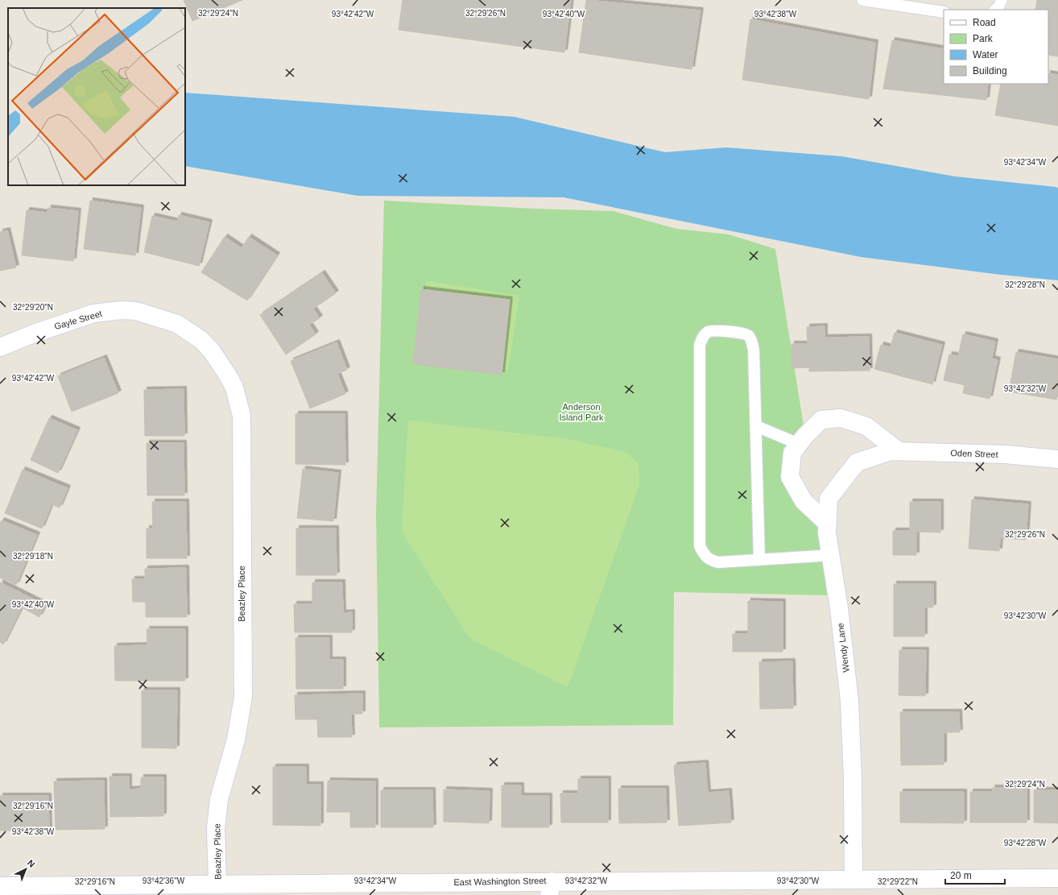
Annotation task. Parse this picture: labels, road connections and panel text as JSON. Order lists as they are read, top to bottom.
{
  "streets": {
    "street": [
      "Gayle Street",
      "Oden Street",
      "Beazley Place",
      "Wendy Lane",
      "East Washington Street"
    ]
  },
  "crossings": [
    ["Gayle Street", "Beazley Place"],
    ["Oden Street", "Wendy Lane"],
    ["Beazley Place", "East Washington Street"],
    ["Wendy Lane", "East Washington Street"]
  ],
  "parks": ["Anderson Island Park"],
  "legend": [
    "Road",
    "Park",
    "Water",
    "Building"
  ],
  "scale_bar": "20 m",
  "north": "top right",
  "coordinates": [
    "32°29'24\"N",
    "32°29'26\"N",
    "93°42'42\"W",
    "93°42'40\"W",
    "93°42'38\"W",
    "93°42'34\"W",
    "32°29'28\"N",
    "32°29'20\"N",
    "93°42'32\"W",
    "32°29'18\"N",
    "93°42'30\"W",
    "32°29'16\"N",
    "93°42'28\"W",
    "93°42'36\"W",
    "32°29'22\"N"
  ]
}
